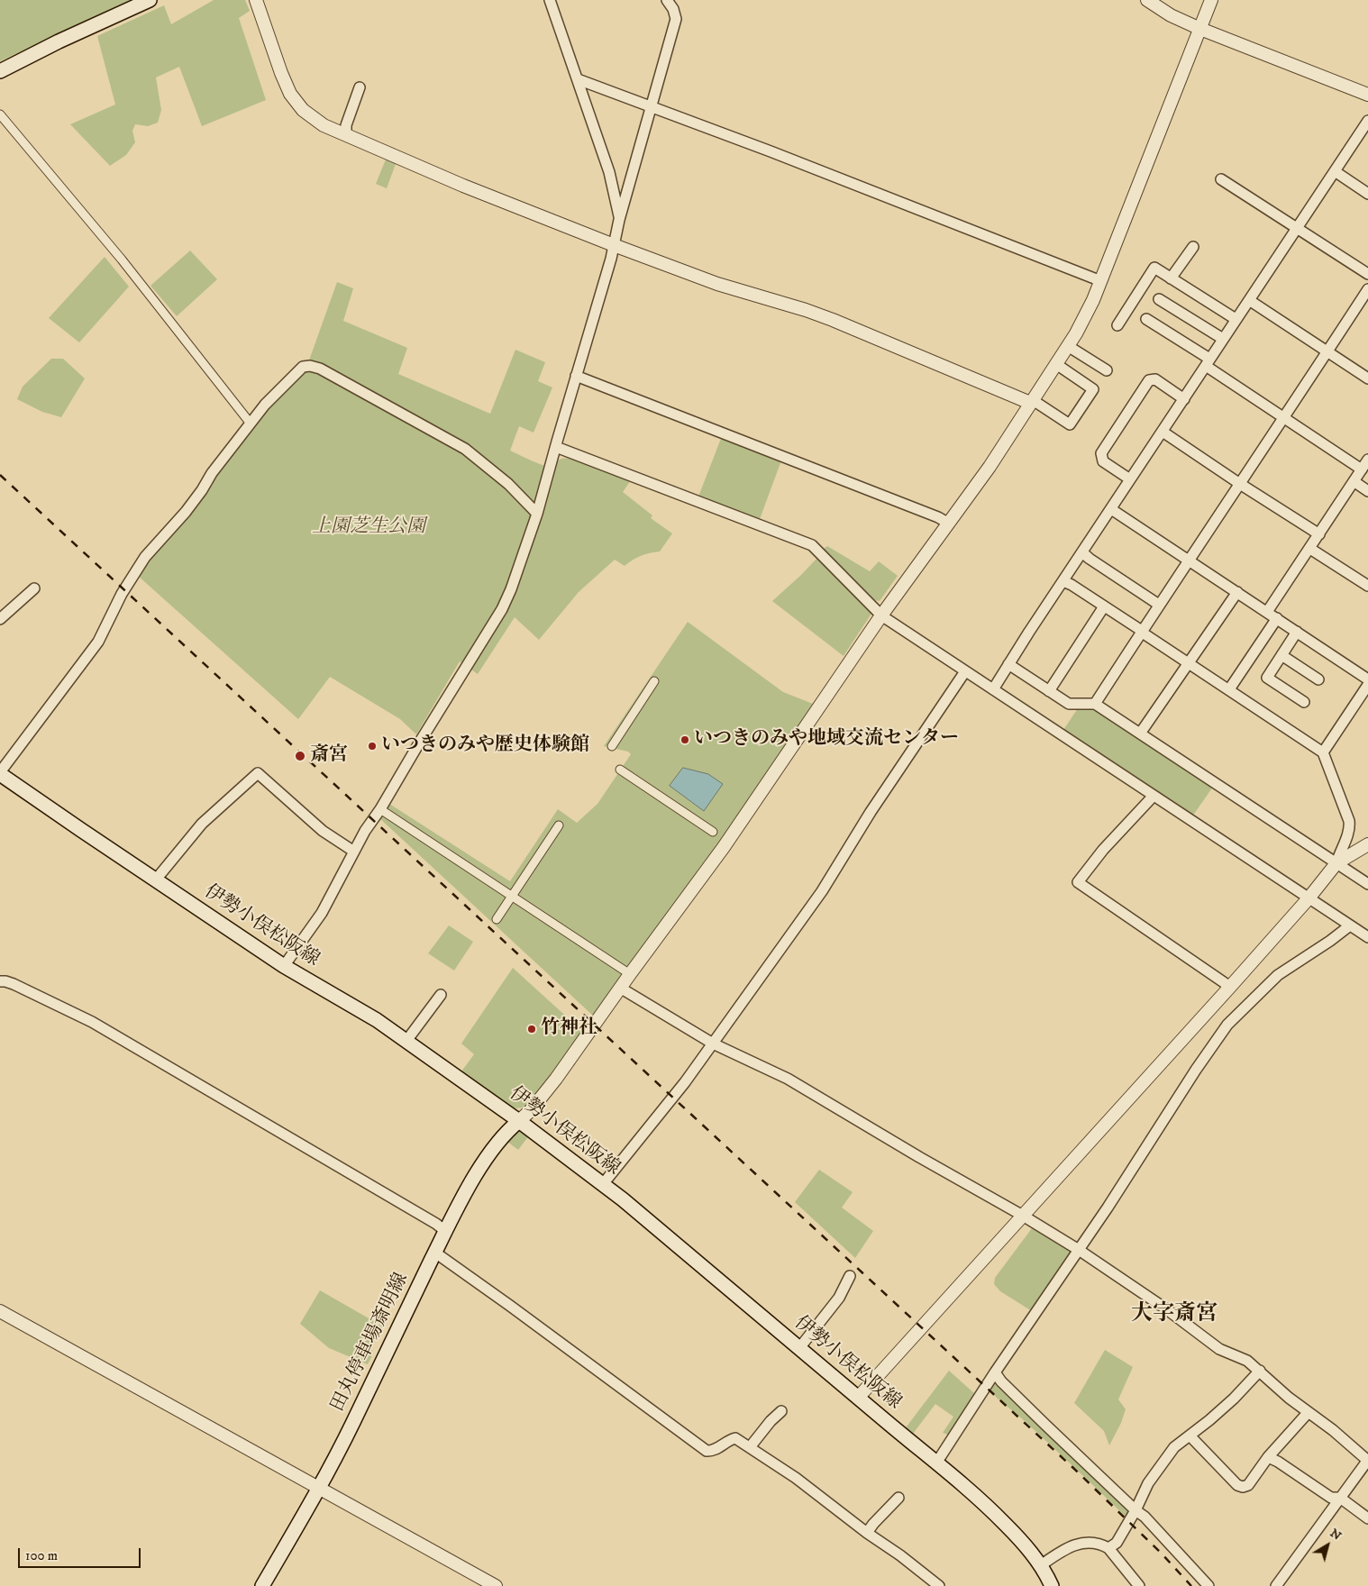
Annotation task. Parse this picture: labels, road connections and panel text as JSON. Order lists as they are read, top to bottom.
{
  "streets": {
    "main road": ["伊勢小俣松阪線", "田丸停車場斎明線"]
  },
  "crossings": [
    ["伊勢小俣松阪線", "田丸停車場斎明線"]
  ],
  "districts": ["大字斎宮"],
  "parks": ["上園芝生公園"],
  "places": [
    "いつきのみや地域交流センター",
    "いつきのみや歴史体験館",
    "斎宮",
    "竹神社"
  ],
  "scale_bar": "100 m",
  "north": "top right"
}
